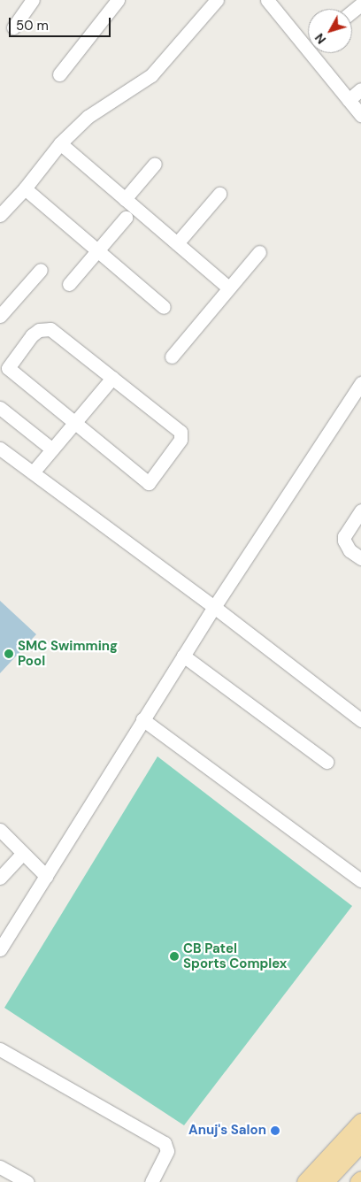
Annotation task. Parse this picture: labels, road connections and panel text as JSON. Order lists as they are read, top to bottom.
{
  "places": ["SMC Swimming Pool", "CB Patel Sports Complex", "Anuj's Salon"],
  "scale_bar": "50 m",
  "north": "bottom left"
}
